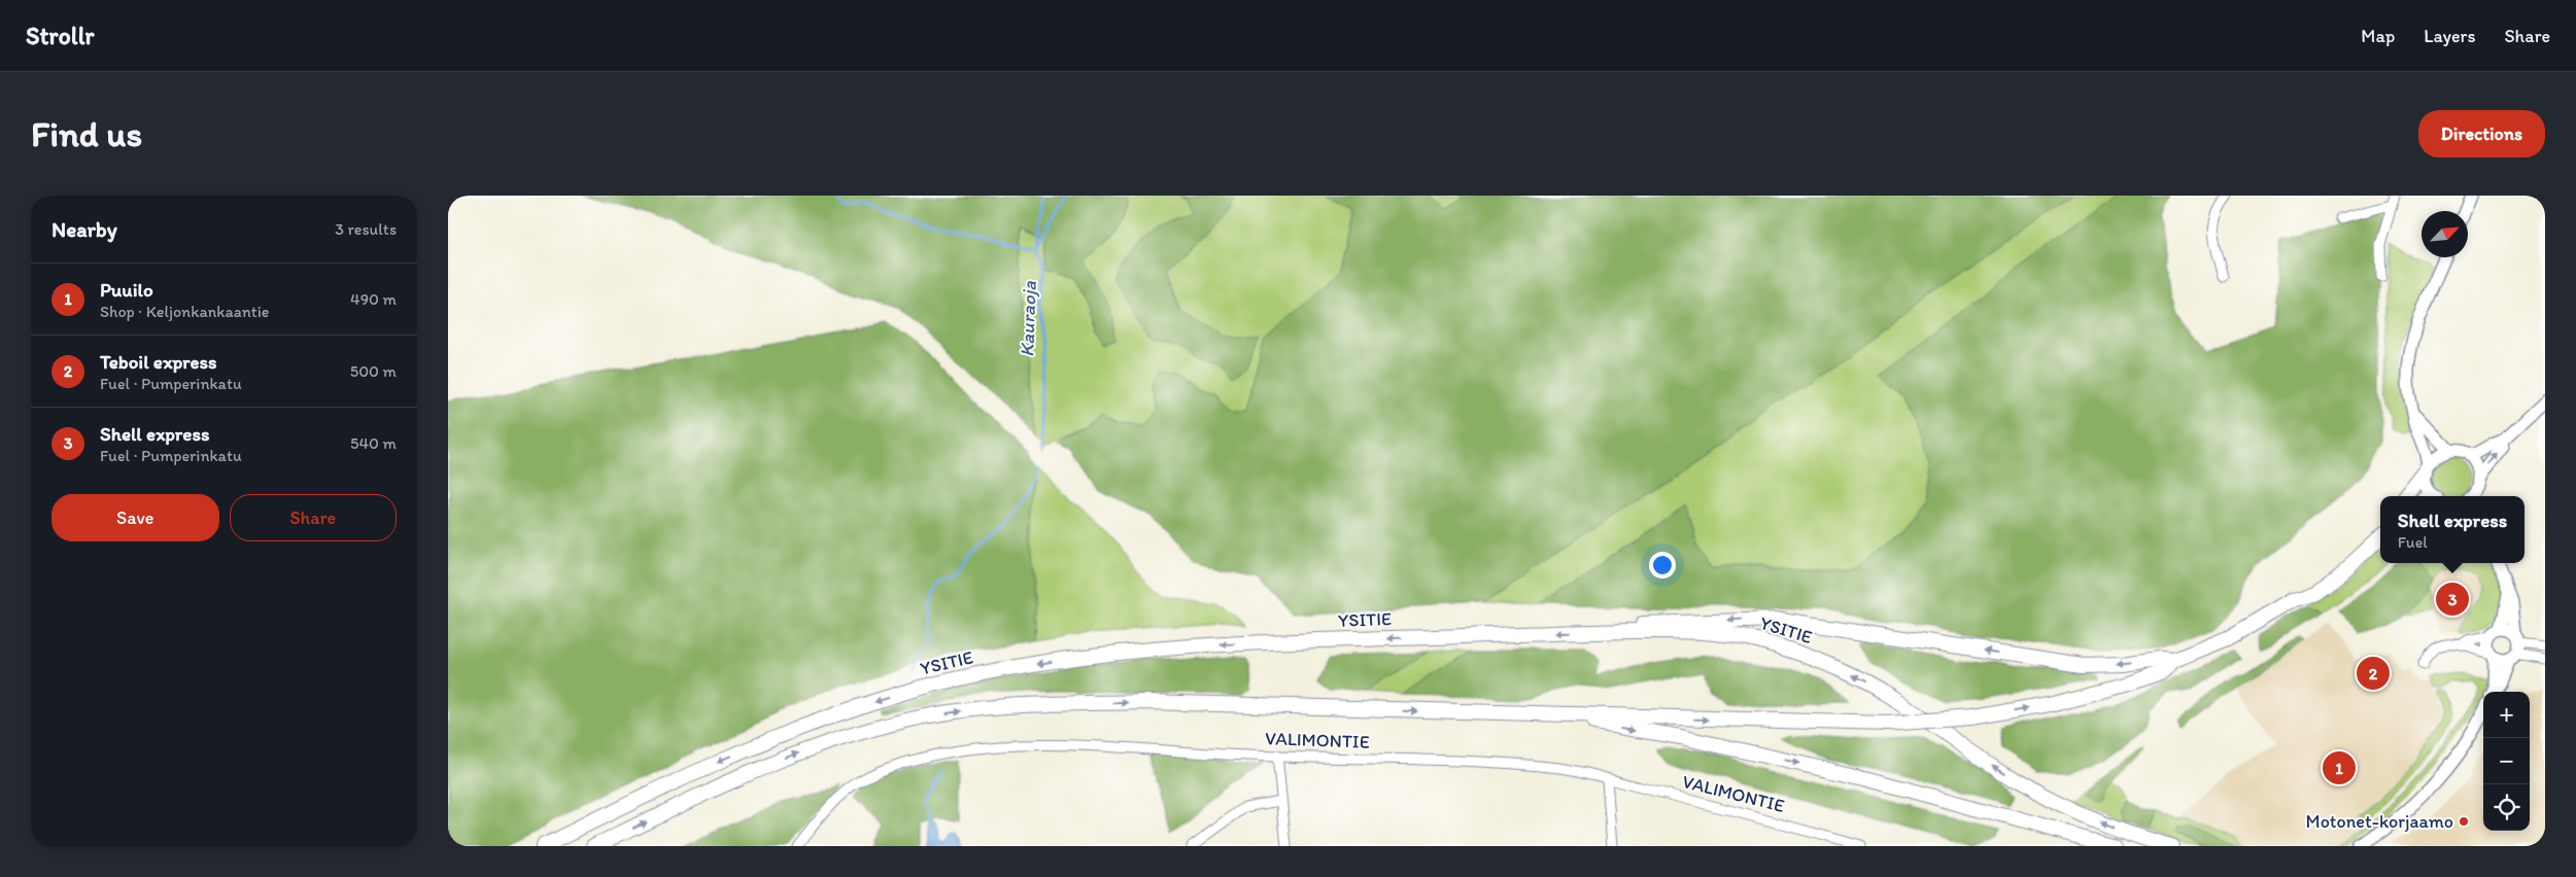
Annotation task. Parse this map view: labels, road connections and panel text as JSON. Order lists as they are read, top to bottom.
{
  "streets": {
    "highway": ["YSITIE"],
    "street": ["VALIMONTIE"]
  },
  "water": ["Kauraoja"],
  "places": ["Motonet-korjaamo"],
  "north": "top right",
  "page": {
    "header": "Strollr",
    "nav": ["Map", "Layers", "Share"],
    "buttons": [
      "Directions",
      ["Save", "Share"]
    ],
    "title": "Find us",
    "heading": ["Nearby", "3 results"],
    "list": [
      {
        "mark": "1",
        "name": "Puuilo",
        "note": "Shop · Keljonkankaantie",
        "value": "490 m"
      },
      {
        "mark": "2",
        "name": "Teboil express",
        "note": "Fuel · Pumperinkatu",
        "value": "500 m"
      },
      {
        "mark": "3",
        "name": "Shell express",
        "note": "Fuel · Pumperinkatu",
        "value": "540 m"
      }
    ],
    "popup": ["Shell express", "Fuel"],
    "pins": ["3", "2", "1"],
    "map_buttons": ["+", "−"]
  }
}
